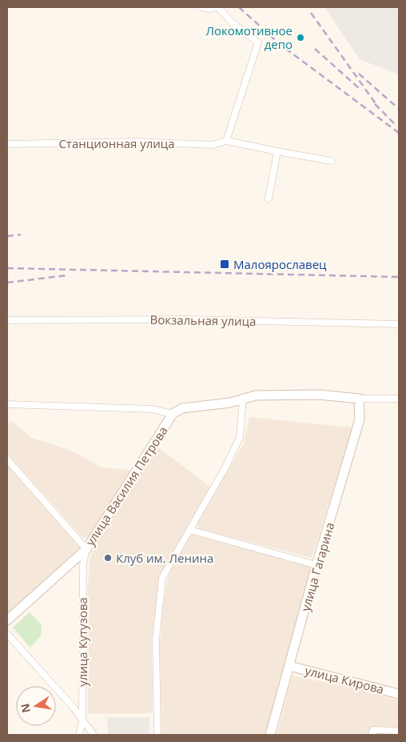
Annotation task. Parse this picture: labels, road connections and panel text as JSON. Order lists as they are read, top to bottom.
{
  "streets": {
    "main road": ["улица Василия Петрова", "улица Гагарина", "улица Кирова"],
    "street": ["Станционная улица", "Вокзальная улица", "улица Кутузова"]
  },
  "crossings": [
    ["улица Василия Петрова", "улица Кутузова"],
    ["улица Гагарина", "улица Кирова"]
  ],
  "places": {
    "other": ["Локомотивное депо", "Клуб им. Ленина"],
    "transit": ["Малоярославец"]
  },
  "north": "left"
}
